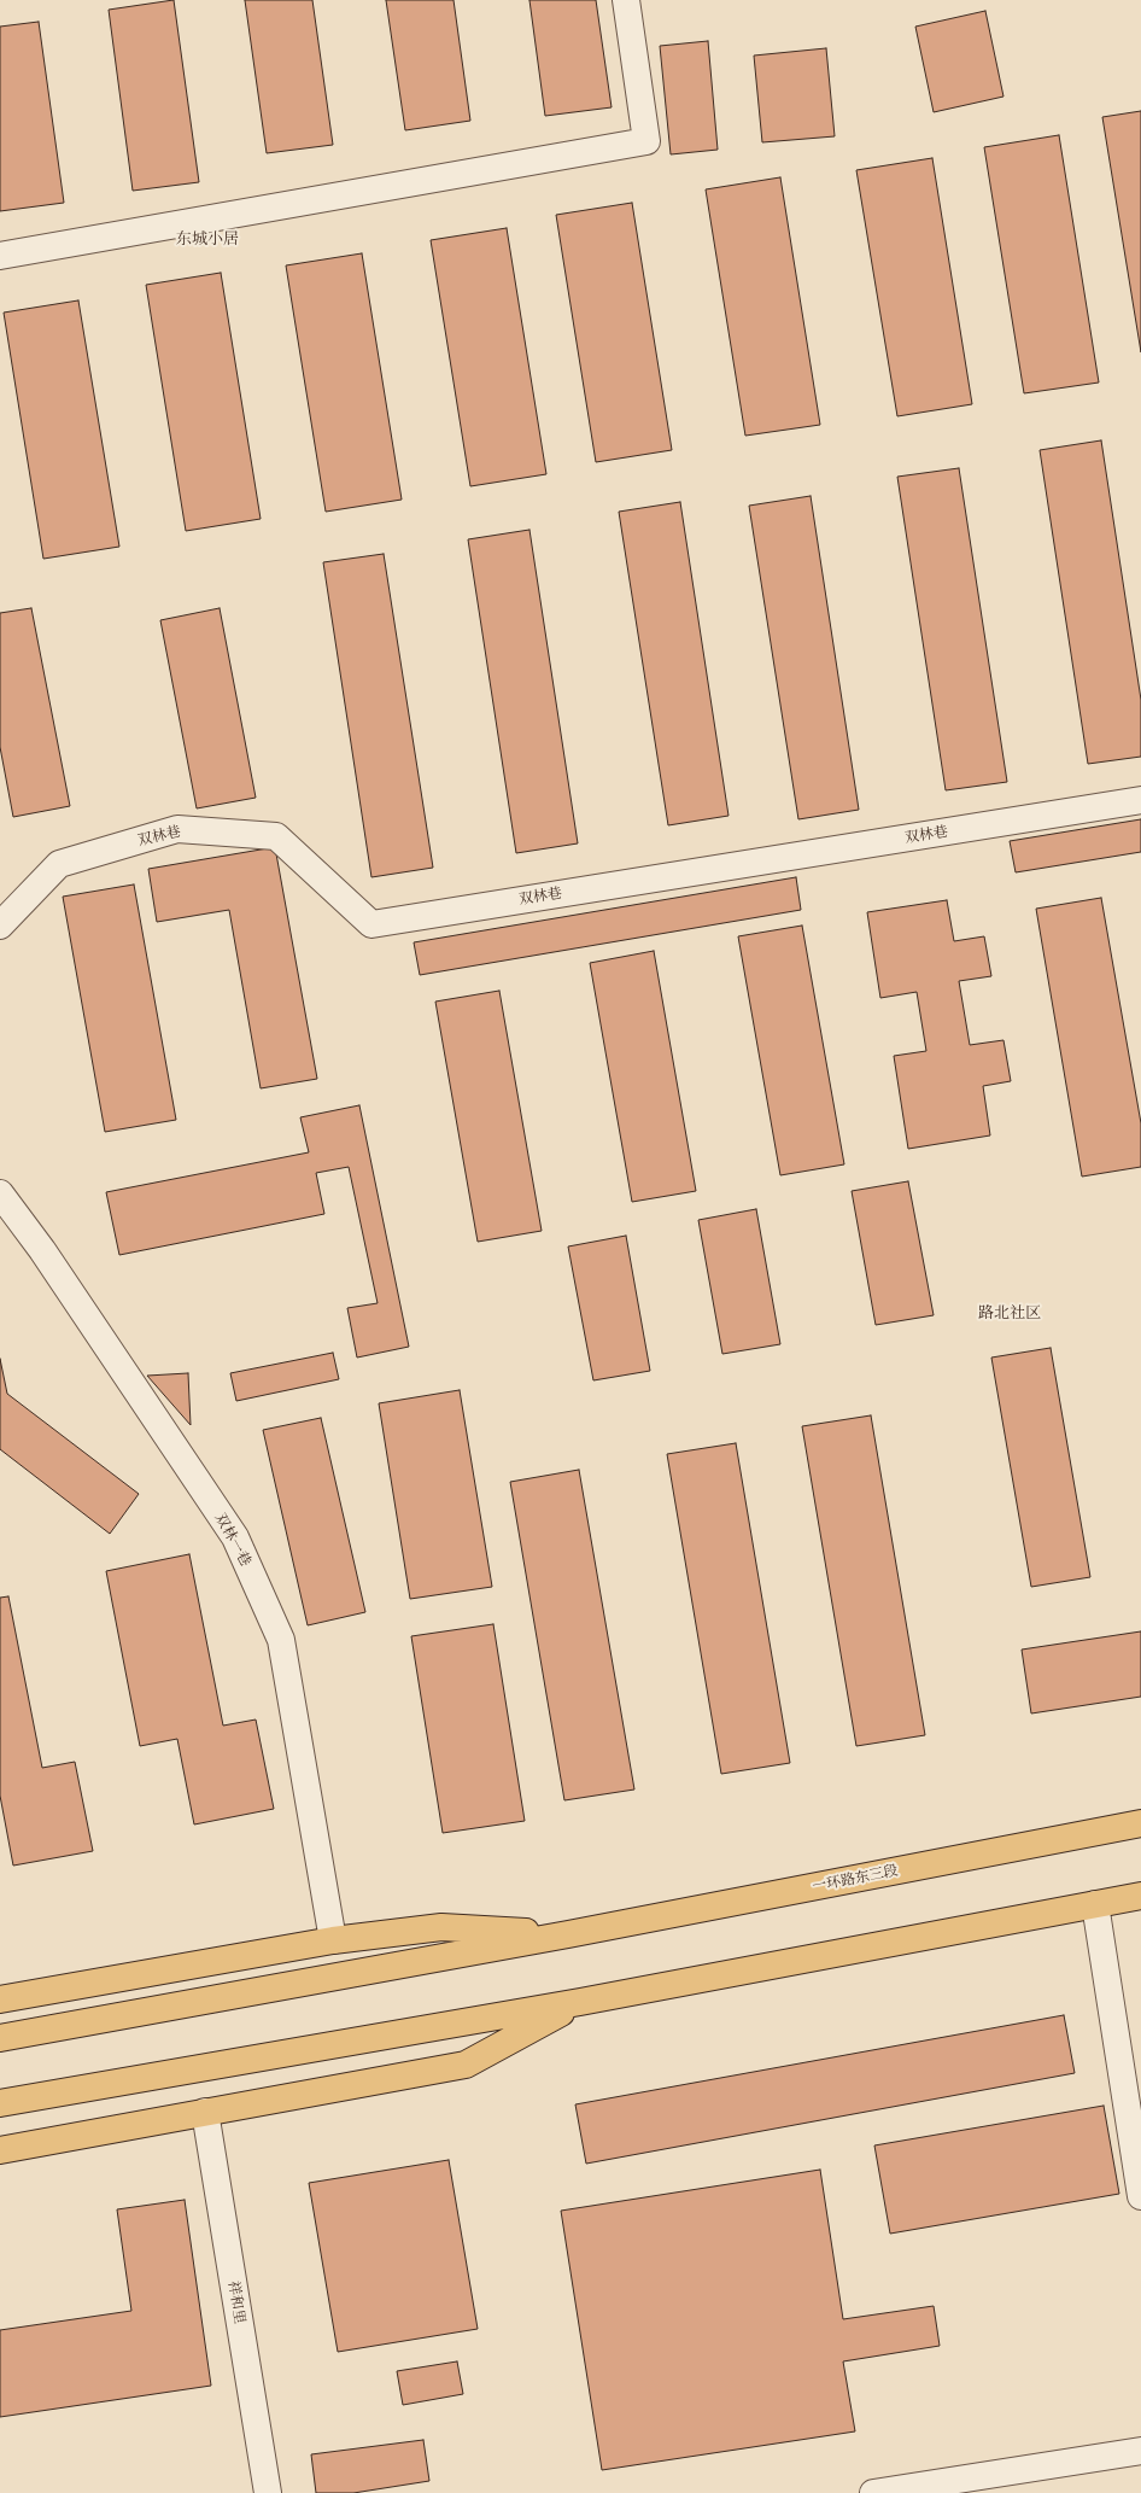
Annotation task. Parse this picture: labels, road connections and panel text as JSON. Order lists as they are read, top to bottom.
{
  "streets": {
    "main road": ["一环路东三段"],
    "street": ["双林巷", "双林一巷", "祥和里"]
  },
  "districts": ["东城小居", "路北社区"]
}
